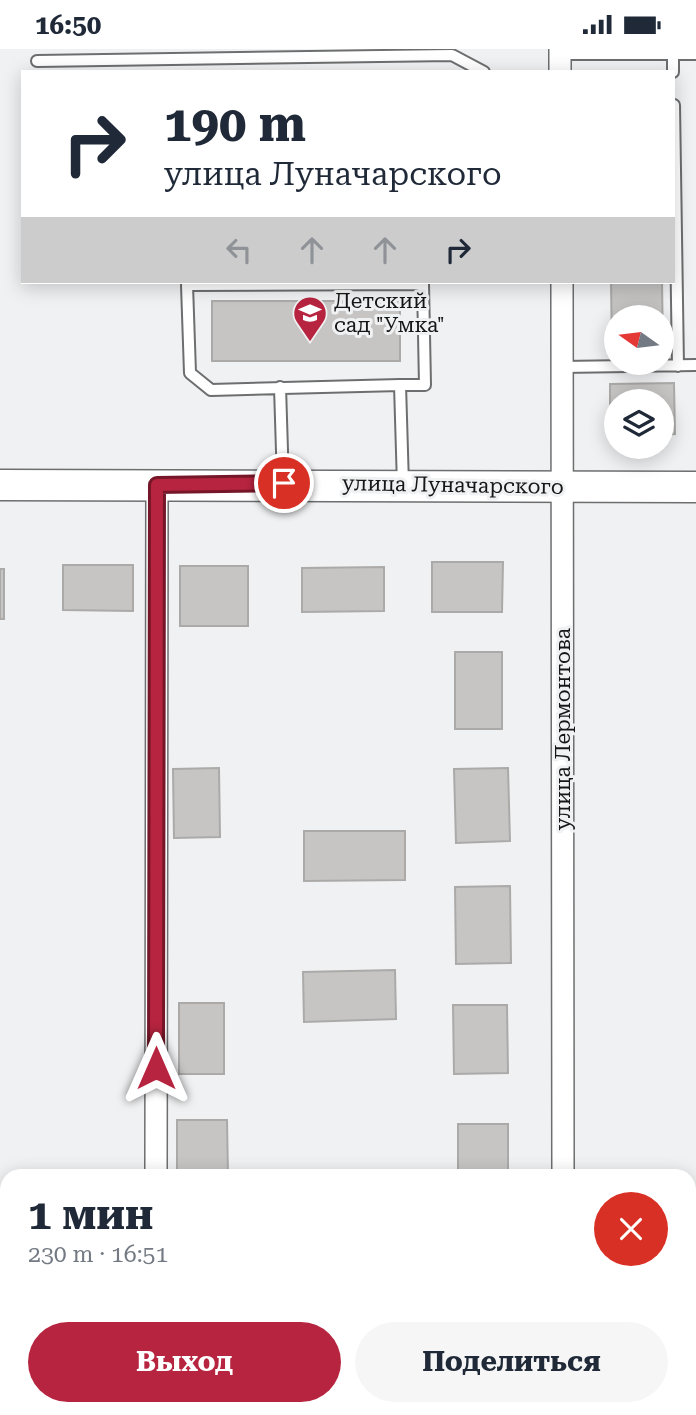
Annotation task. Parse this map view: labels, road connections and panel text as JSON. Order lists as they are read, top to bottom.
{
  "streets": {
    "street": ["улица Луначарского", "улица Лермонтова"]
  },
  "crossings": [
    ["улица Луначарского", "улица Лермонтова"]
  ],
  "places": {
    "school or university": ["Детский сад \"Умка\""]
  },
  "north": "left",
  "page": {
    "status": "16:50",
    "turn": ["190 m", "улица Луначарского"],
    "heading": ["1 мин", "230 m · 16:51"],
    "buttons": ["Выход", "Поделиться"]
  }
}
